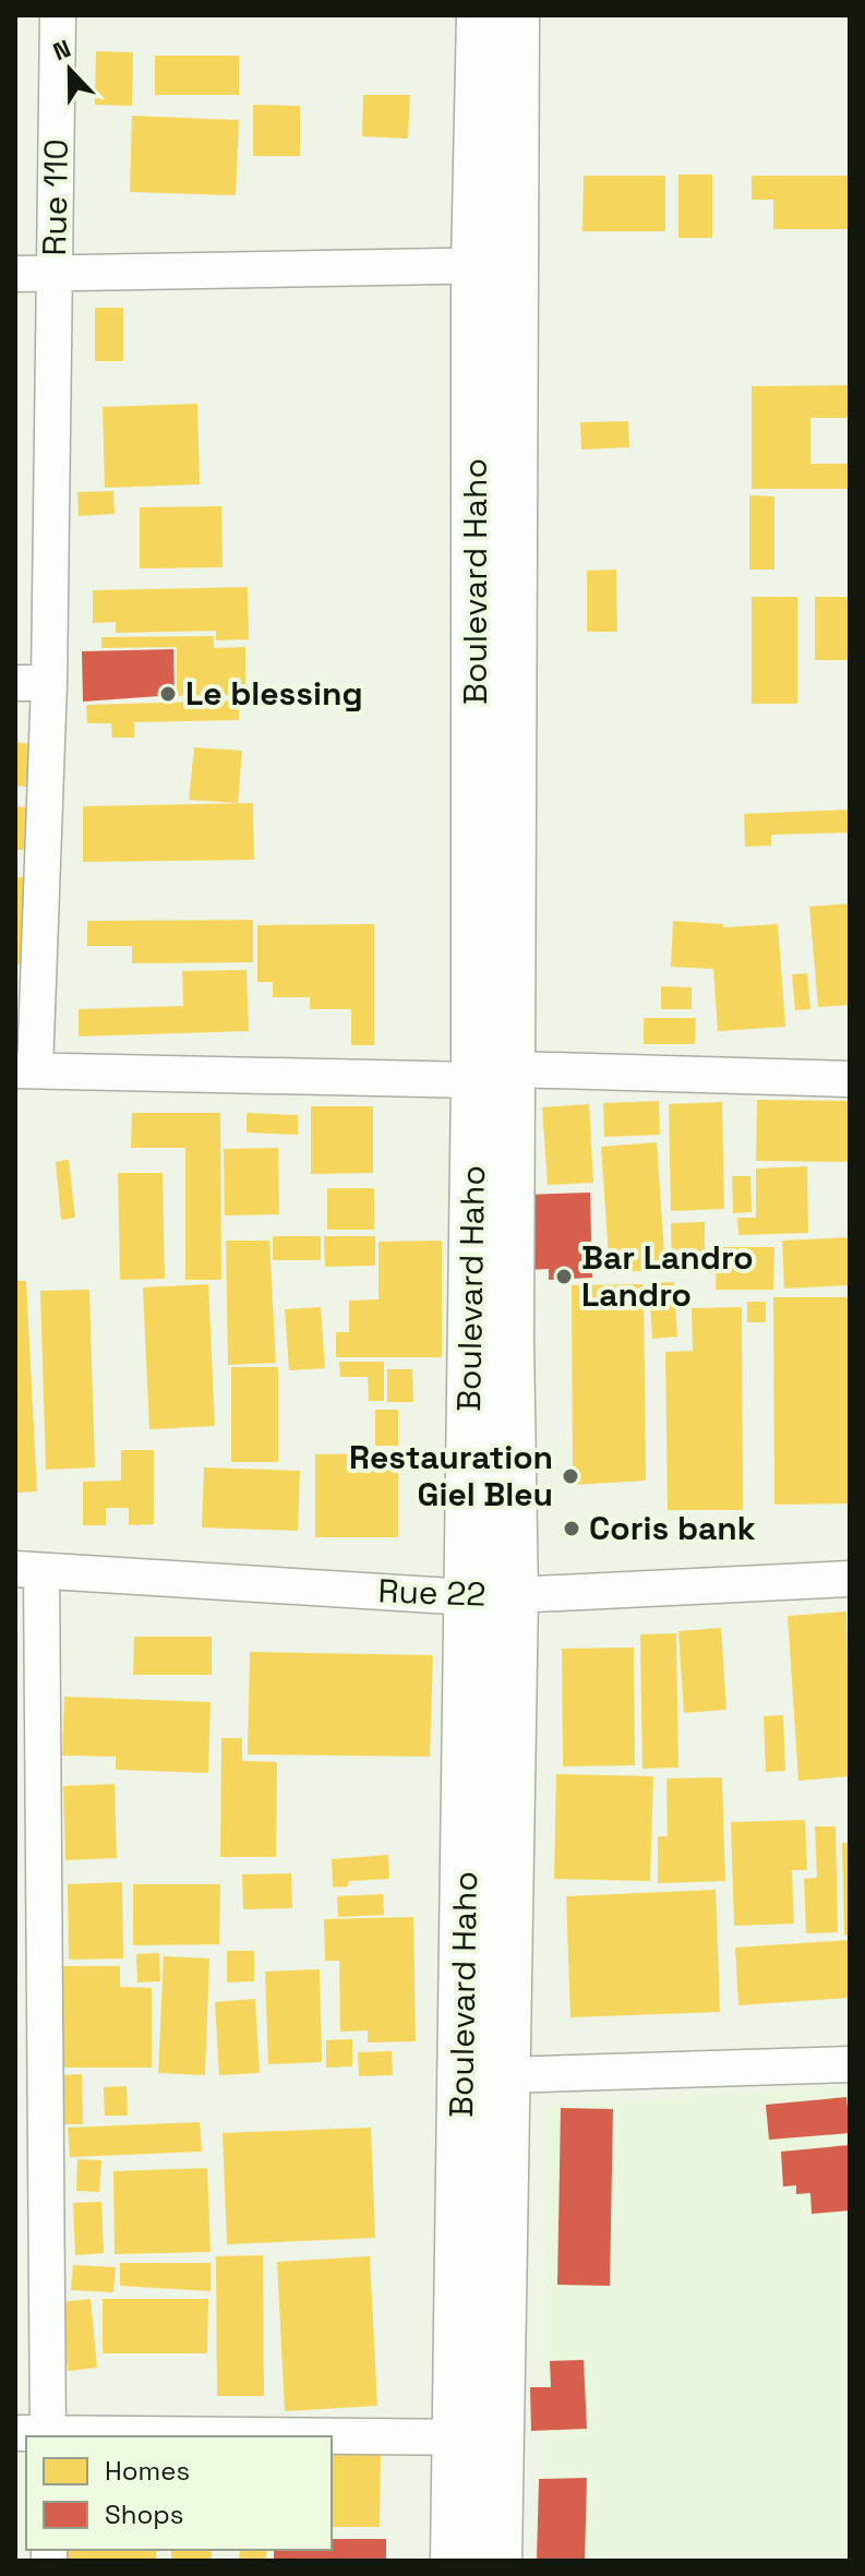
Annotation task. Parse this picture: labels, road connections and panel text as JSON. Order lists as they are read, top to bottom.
{
  "streets": {
    "main road": ["Boulevard Haho"],
    "street": ["Rue 110", "Rue 22"]
  },
  "crossings": [
    ["Boulevard Haho", "Rue 22"]
  ],
  "places": [
    "Le blessing",
    "Bar Landro Landro",
    "Restauration Giel Bleu",
    "Coris bank"
  ],
  "legend": ["Homes", "Shops"],
  "north": "top"
}
